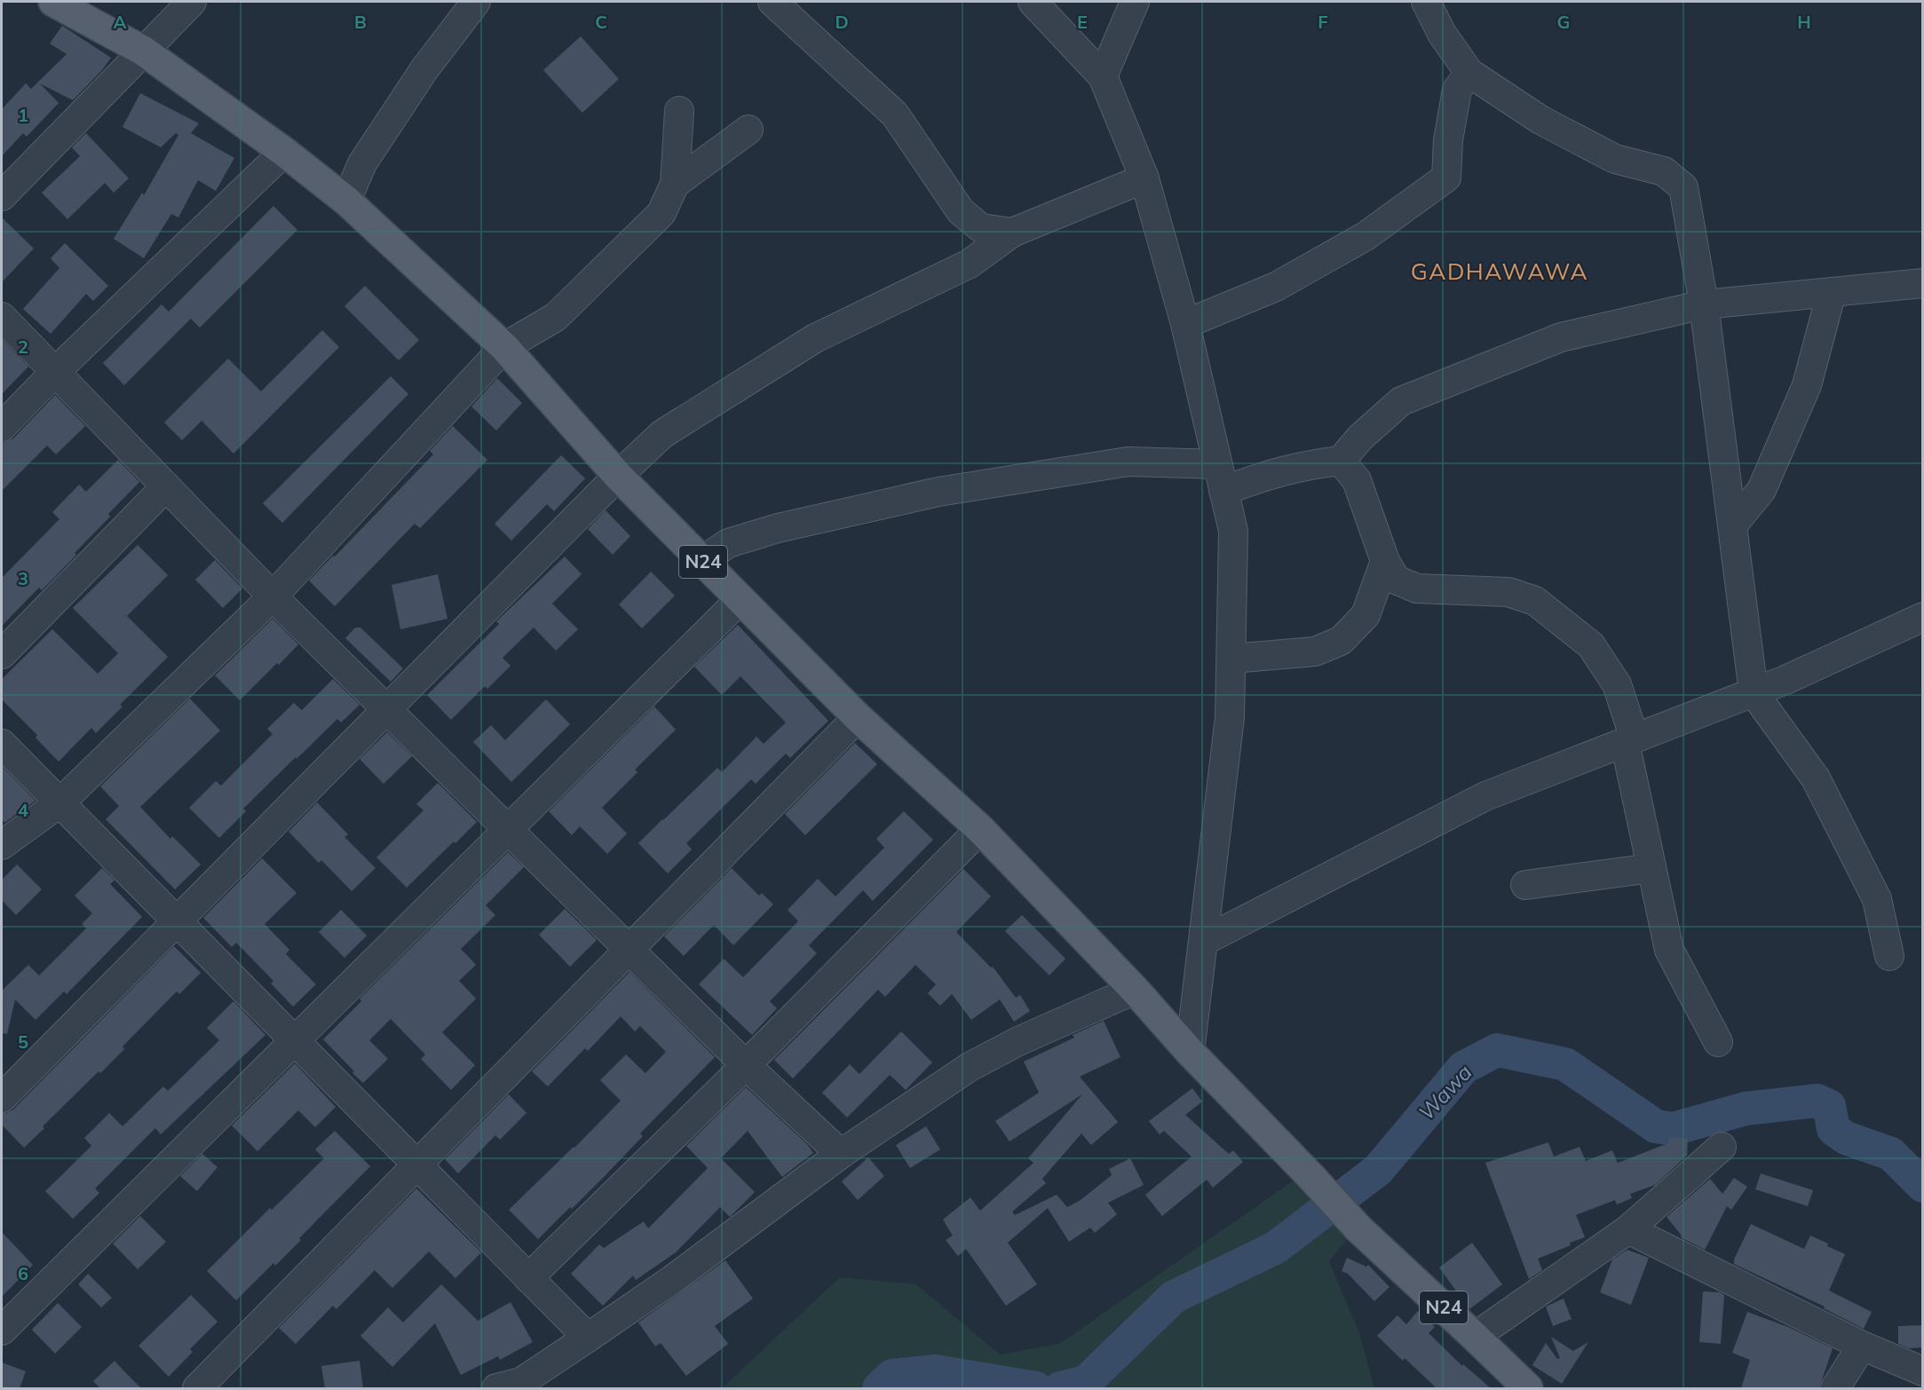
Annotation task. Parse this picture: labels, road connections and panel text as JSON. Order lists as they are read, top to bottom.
{
  "streets": {
    "main road": ["N24"]
  },
  "districts": ["GADHAWAWA"],
  "water": ["Wawa"],
  "grid": {
    "columns": [
      "A",
      "B",
      "C",
      "D",
      "E",
      "F",
      "G",
      "H"
    ],
    "rows": [
      "1",
      "2",
      "3",
      "4",
      "5",
      "6"
    ]
  }
}
